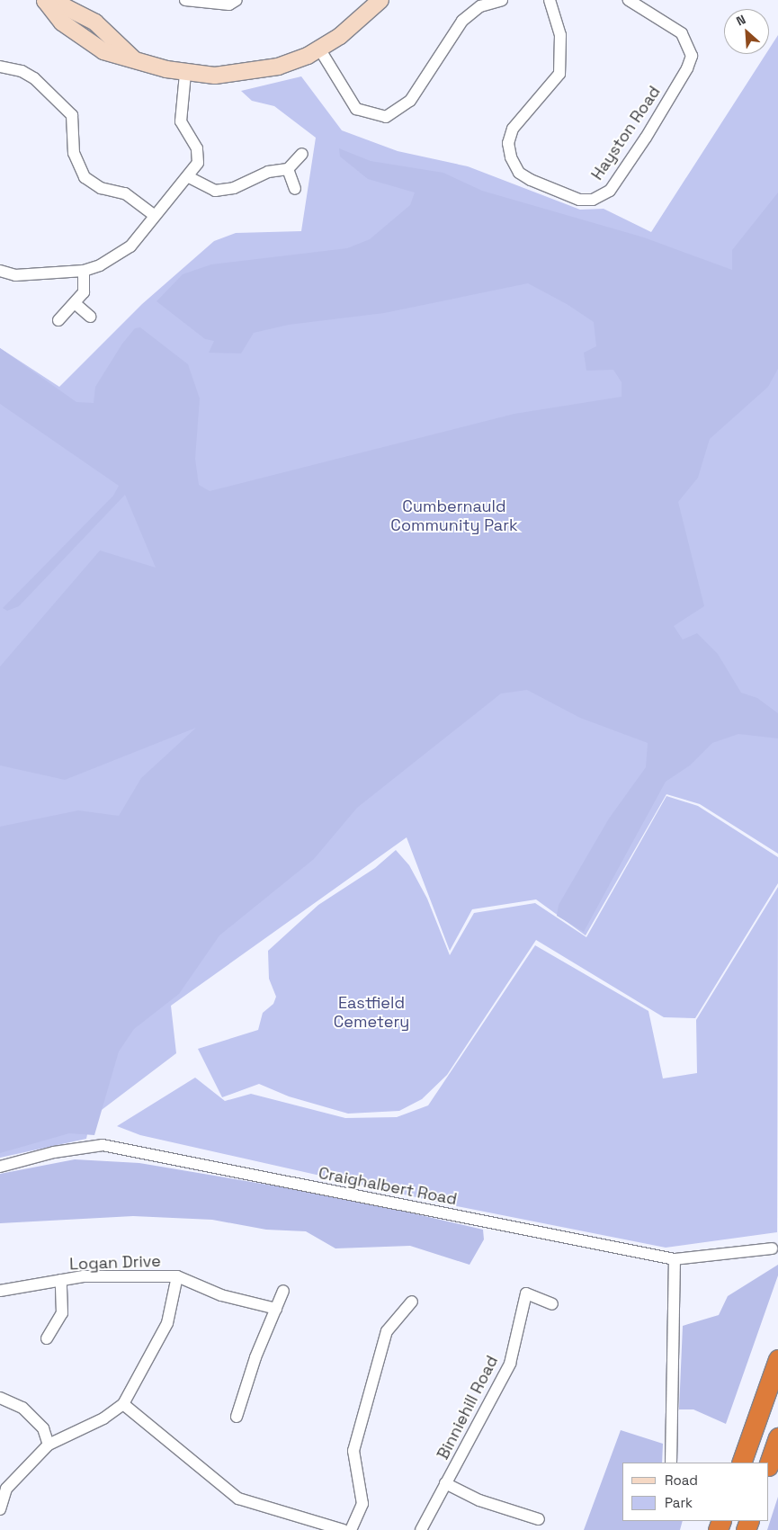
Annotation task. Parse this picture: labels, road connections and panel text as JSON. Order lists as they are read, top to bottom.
{
  "streets": {
    "street": [
      "Hayston Road",
      "Craighalbert Road",
      "Logan Drive",
      "Binniehill Road"
    ]
  },
  "parks": ["Cumbernauld Community Park", "Eastfield Cemetery"],
  "legend": ["Road", "Park"],
  "north": "top left"
}
